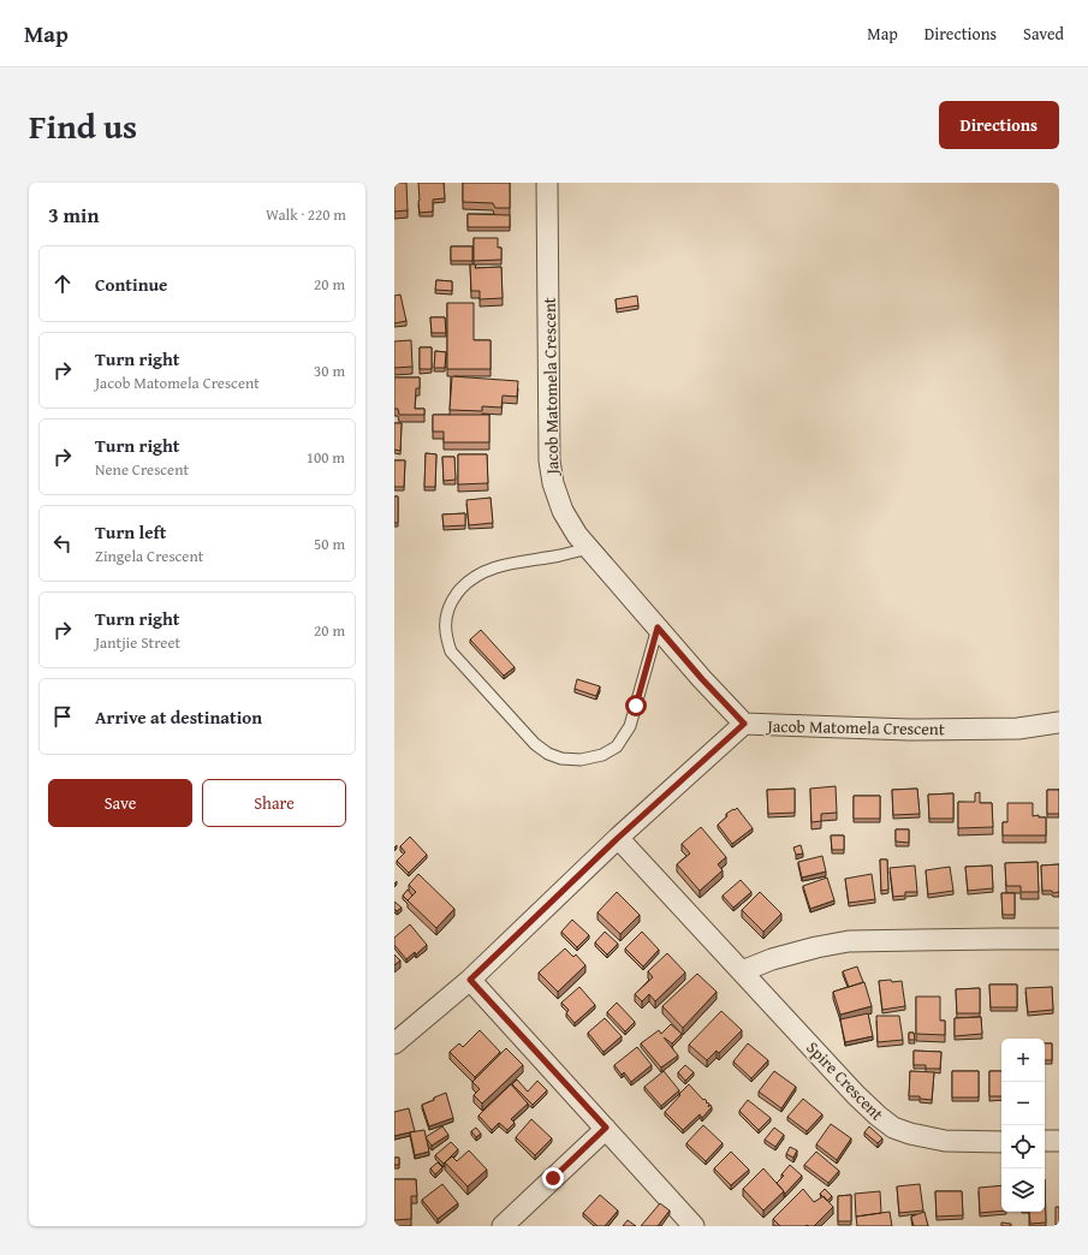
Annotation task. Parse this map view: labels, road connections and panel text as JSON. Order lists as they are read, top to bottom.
{
  "streets": {
    "street": ["Jacob Matomela Crescent", "Spire Crescent"]
  },
  "page": {
    "header": "Map",
    "nav": ["Map", "Directions", "Saved"],
    "title": "Find us",
    "buttons": [
      "Directions",
      ["Save", "Share"]
    ],
    "heading": ["3 min", "Walk · 220 m"],
    "list": [
      ["Continue", "20 m"],
      ["Turn right", "Jacob Matomela Crescent", "30 m"],
      ["Turn right", "Nene Crescent", "100 m"],
      ["Turn left", "Zingela Crescent", "50 m"],
      ["Turn right", "Jantjie Street", "20 m"],
      "Arrive at destination"
    ],
    "map_buttons": ["+", "−"]
  }
}
